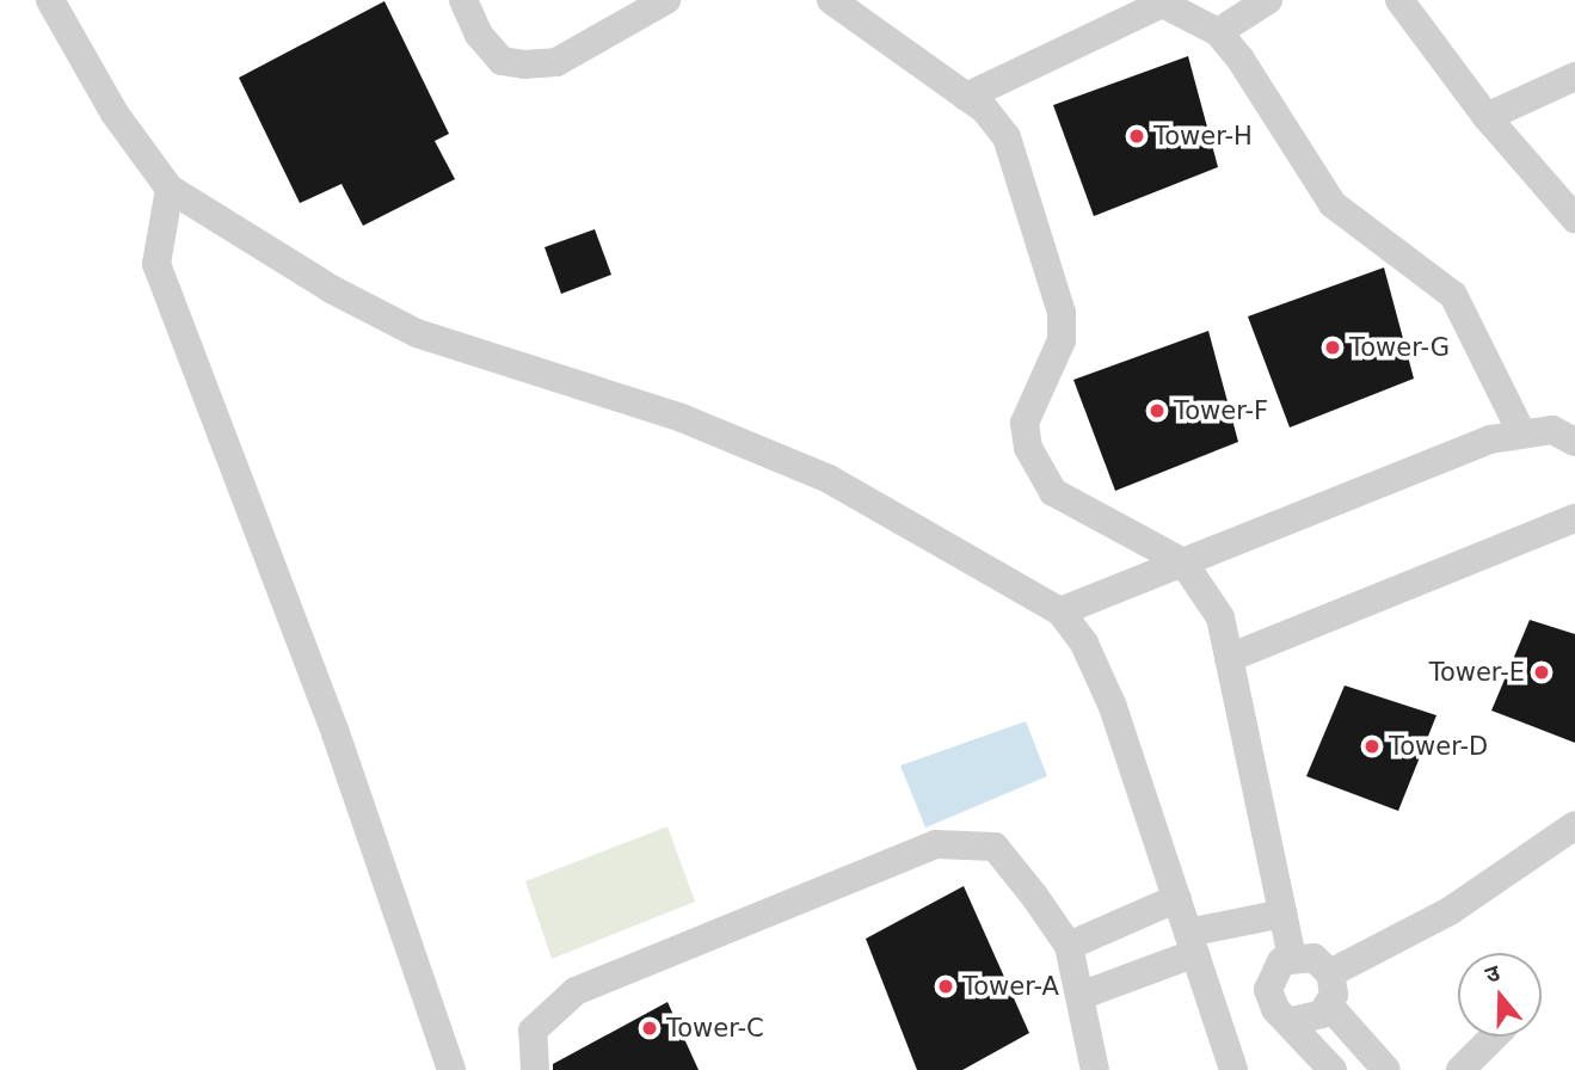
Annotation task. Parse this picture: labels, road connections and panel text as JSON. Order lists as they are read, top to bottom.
{
  "places": [
    "Tower-H",
    "Tower-G",
    "Tower-F",
    "Tower-E",
    "Tower-D",
    "Tower-A",
    "Tower-C"
  ],
  "north": "top"
}
